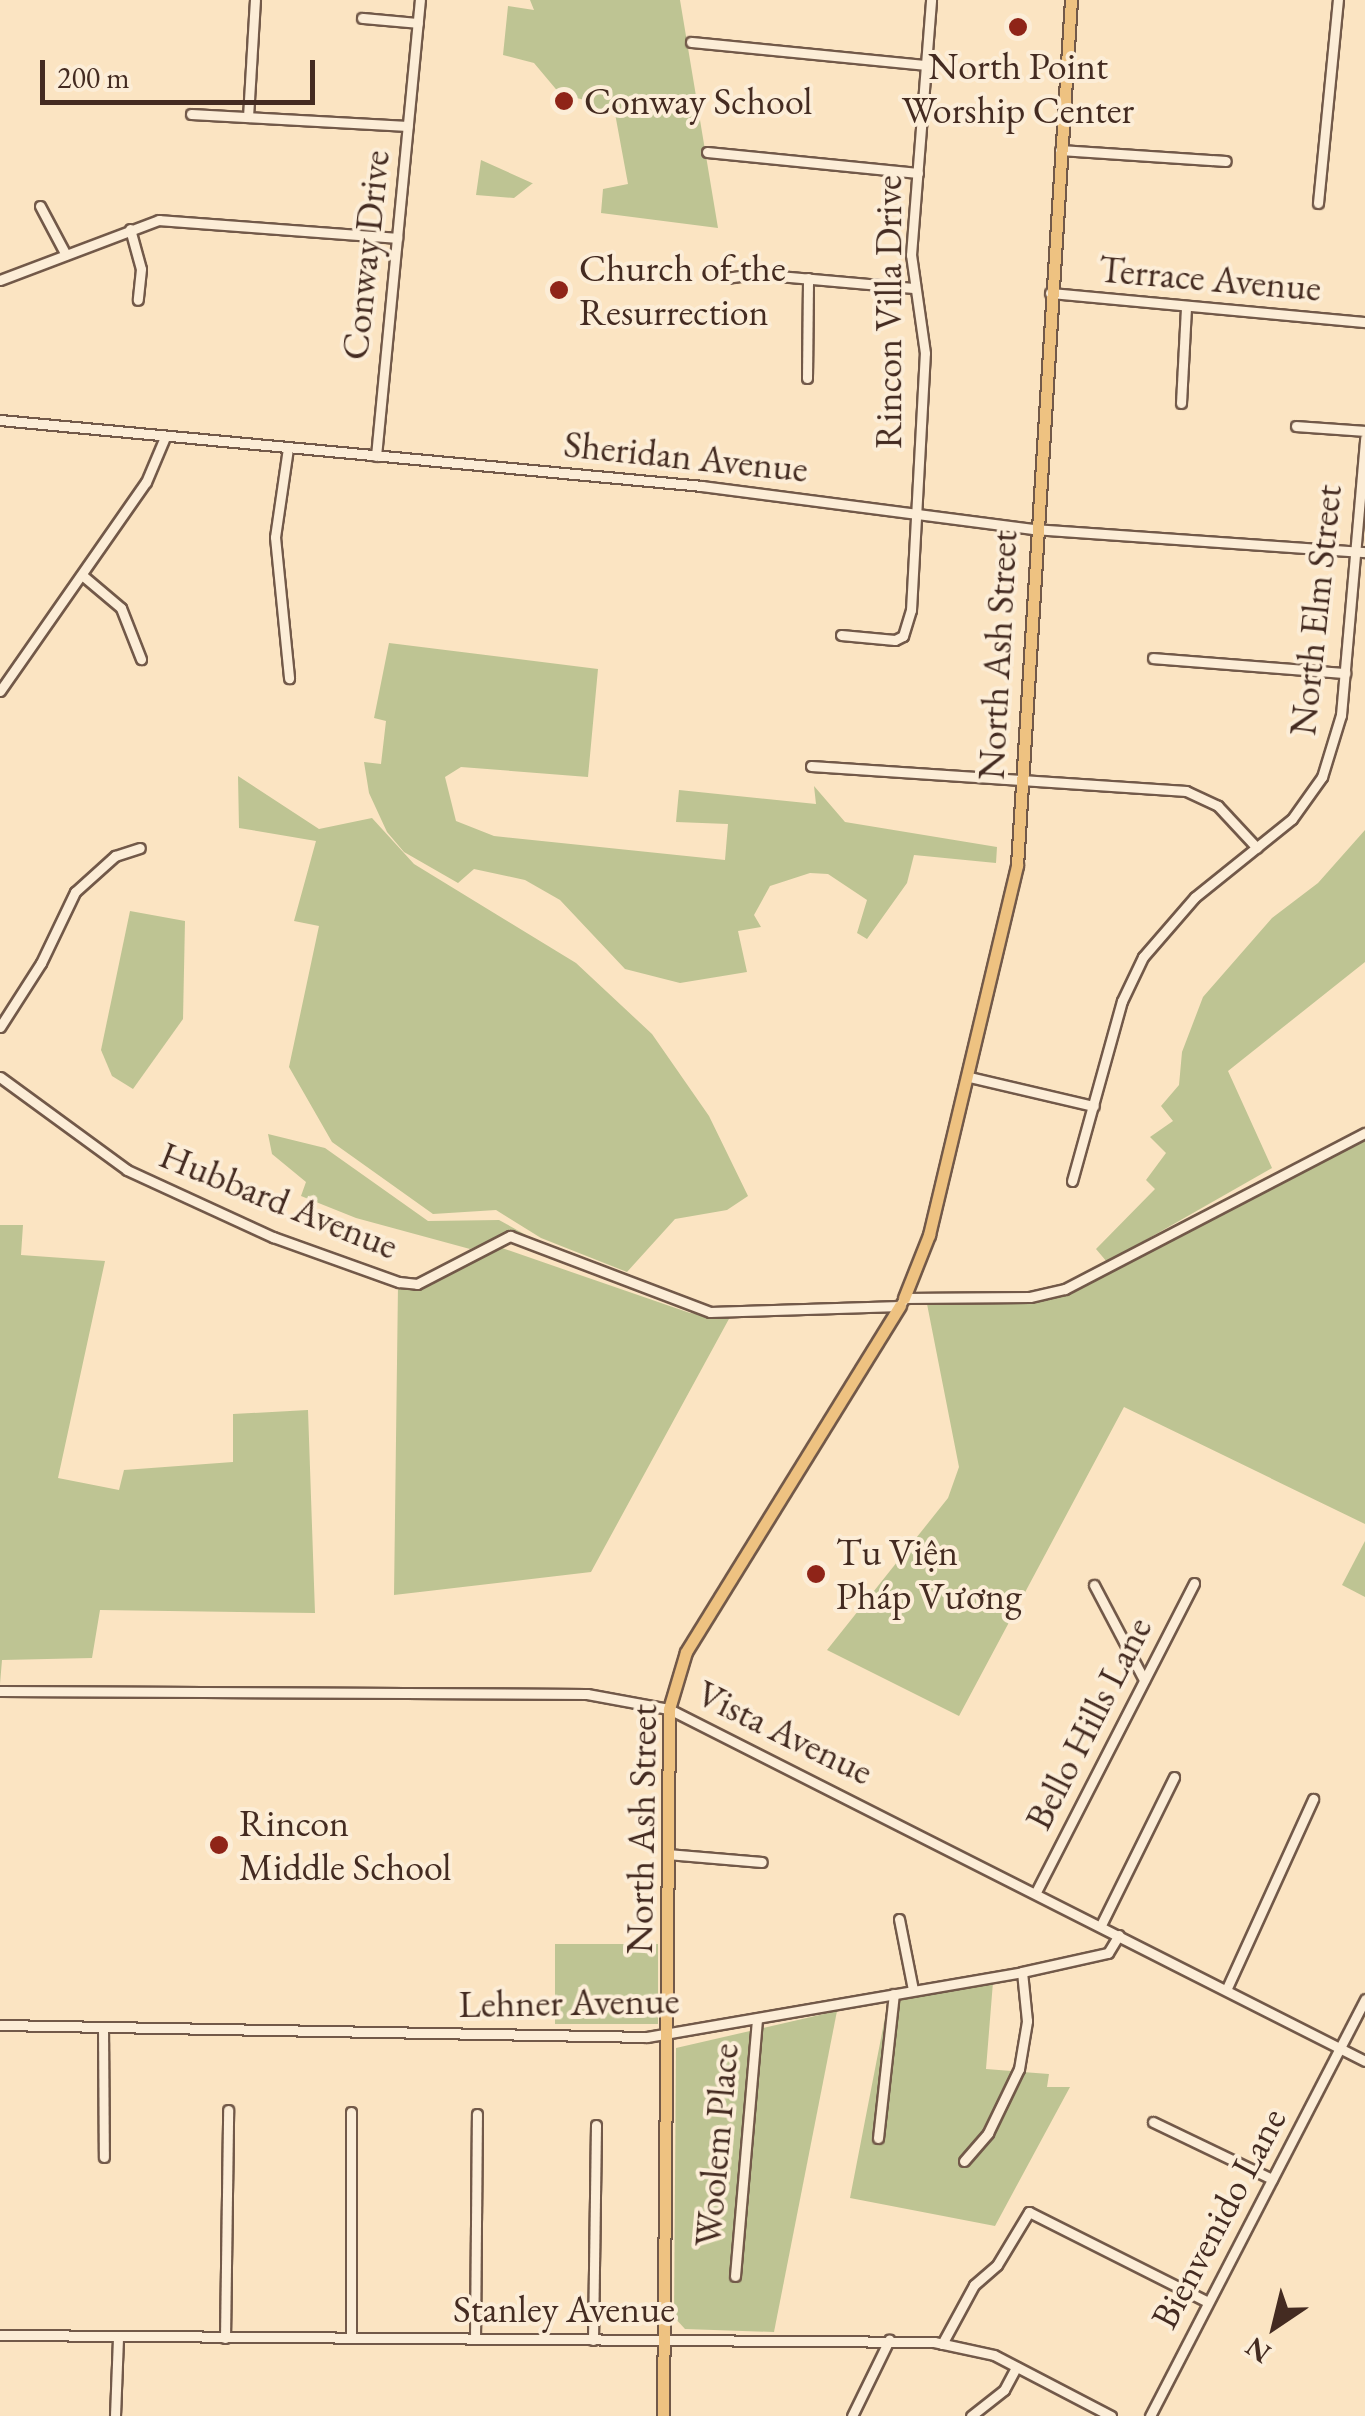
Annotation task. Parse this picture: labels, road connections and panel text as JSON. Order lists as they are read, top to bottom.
{
  "streets": {
    "main road": ["North Ash Street"],
    "street": [
      "Conway Drive",
      "Terrace Avenue",
      "Rincon Villa Drive",
      "Sheridan Avenue",
      "North Elm Street",
      "Hubbard Avenue",
      "Bello Hills Lane",
      "Vista Avenue",
      "Lehner Avenue",
      "Woolem Place",
      "Bienvenido Lane",
      "Stanley Avenue"
    ]
  },
  "crossings": [
    ["Conway Drive", "Sheridan Avenue"],
    ["Terrace Avenue", "North Ash Street"],
    ["Rincon Villa Drive", "Sheridan Avenue"],
    ["Sheridan Avenue", "North Elm Street"],
    ["Sheridan Avenue", "North Ash Street"],
    ["North Ash Street", "Hubbard Avenue"],
    ["North Ash Street", "Vista Avenue"],
    ["North Ash Street", "Lehner Avenue"],
    ["North Ash Street", "Stanley Avenue"],
    ["Bello Hills Lane", "Vista Avenue"],
    ["Vista Avenue", "Lehner Avenue"],
    ["Vista Avenue", "Bienvenido Lane"],
    ["Lehner Avenue", "Woolem Place"]
  ],
  "places": [
    "North Point Worship Center",
    "Conway School",
    "Church of the Resurrection",
    "Tu Viện Pháp Vương",
    "Rincon Middle School"
  ],
  "scale_bar": "200 m",
  "north": "bottom left"
}
